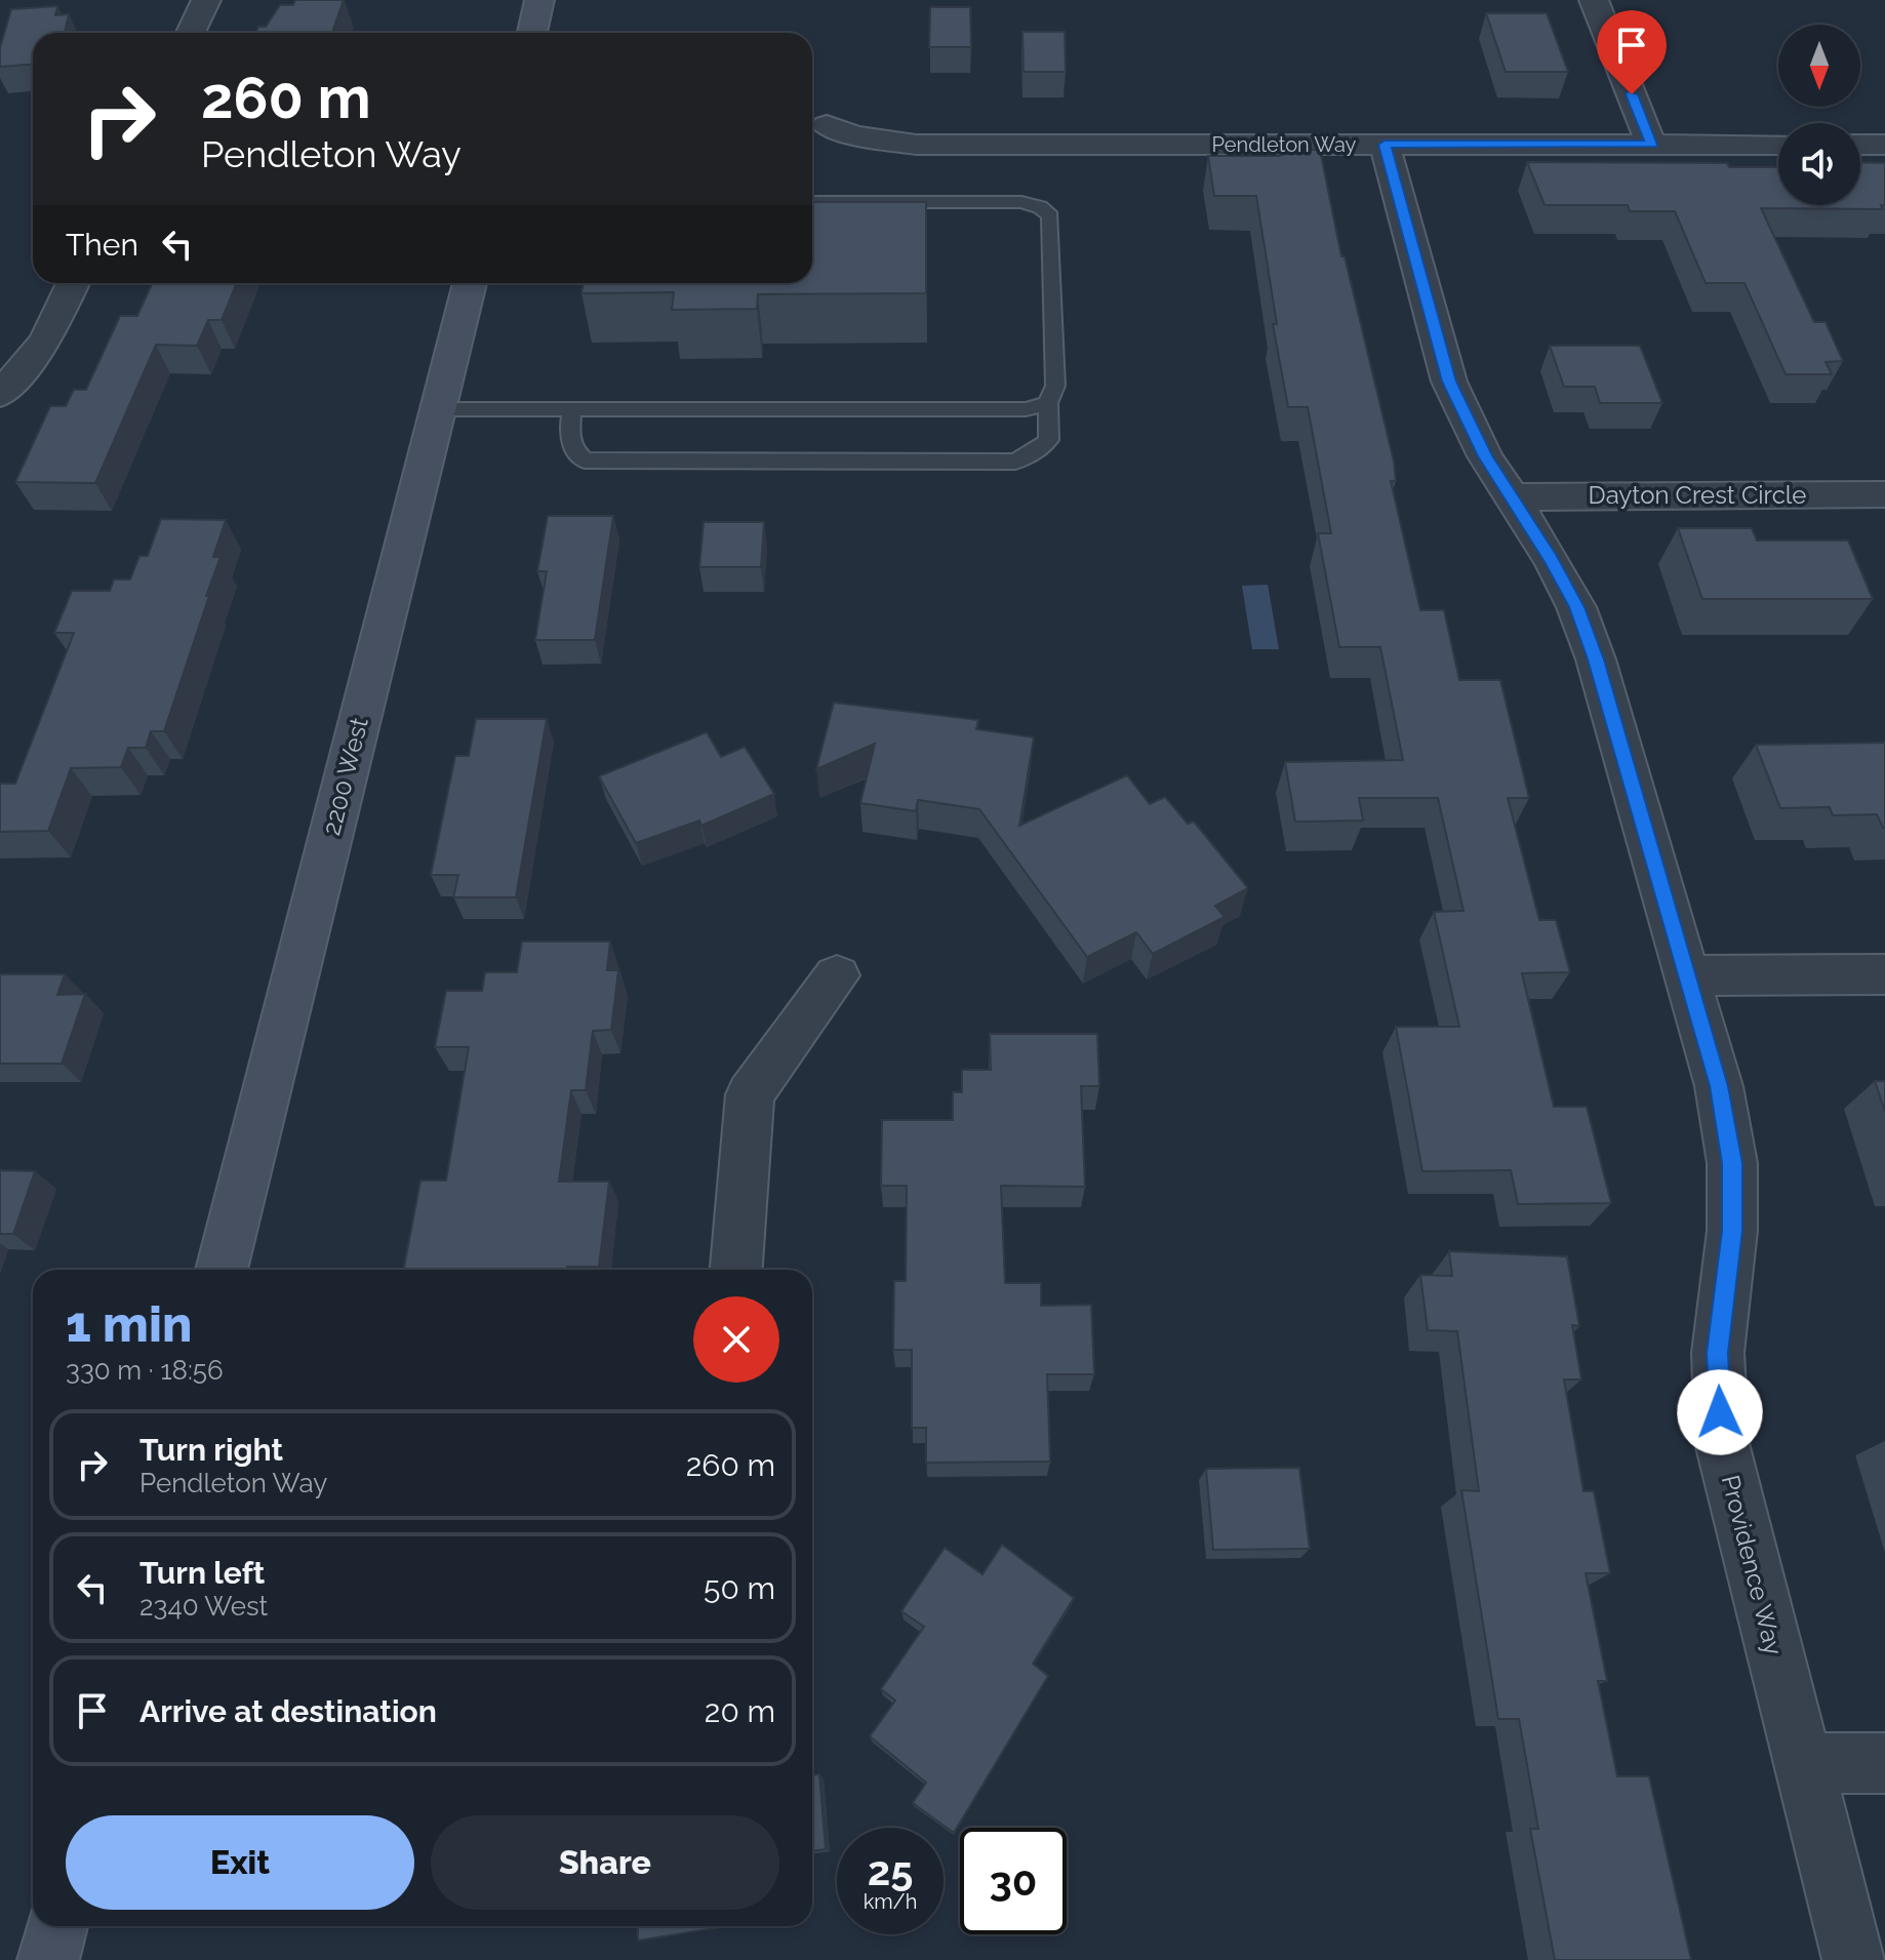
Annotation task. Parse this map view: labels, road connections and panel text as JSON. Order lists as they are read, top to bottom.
{
  "streets": {
    "street": [
      "Pendleton Way",
      "Dayton Crest Circle",
      "2200 West",
      "Providence Way"
    ]
  },
  "crossings": [
    ["Pendleton Way", "Providence Way"],
    ["Dayton Crest Circle", "Providence Way"]
  ],
  "north": "bottom",
  "page": {
    "turn": ["260 m", "Pendleton Way"],
    "then": "Then",
    "heading": ["1 min", "330 m · 18:56"],
    "list": [
      {
        "name": "Turn right",
        "note": "Pendleton Way",
        "value": "260 m"
      },
      {
        "name": "Turn left",
        "note": "2340 West",
        "value": "50 m"
      },
      {
        "name": "Arrive at destination",
        "value": "20 m"
      }
    ],
    "buttons": ["Exit", "Share"],
    "speed": "25 km/h",
    "limit": "30"
  }
}
